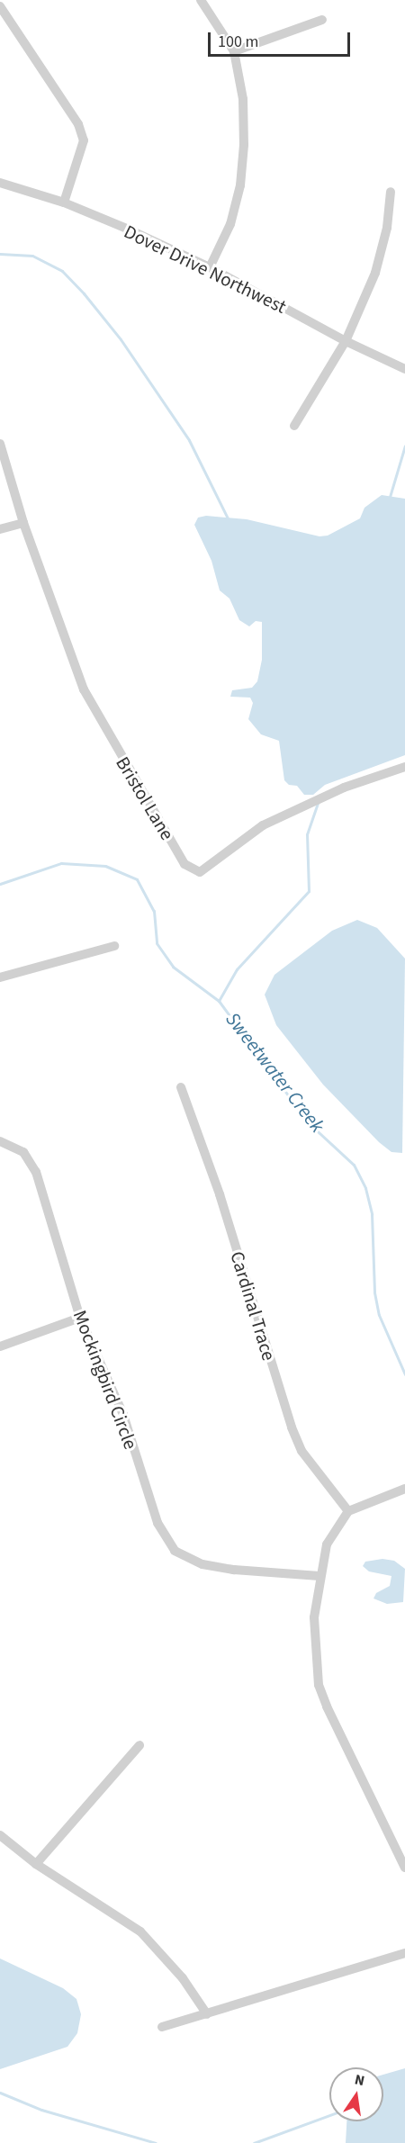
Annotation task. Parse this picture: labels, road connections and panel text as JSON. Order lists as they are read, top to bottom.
{
  "streets": {
    "street": [
      "Dover Drive Northwest",
      "Bristol Lane",
      "Cardinal Trace",
      "Mockingbird Circle"
    ]
  },
  "water": ["Sweetwater Creek"],
  "scale_bar": "100 m",
  "north": "top"
}
